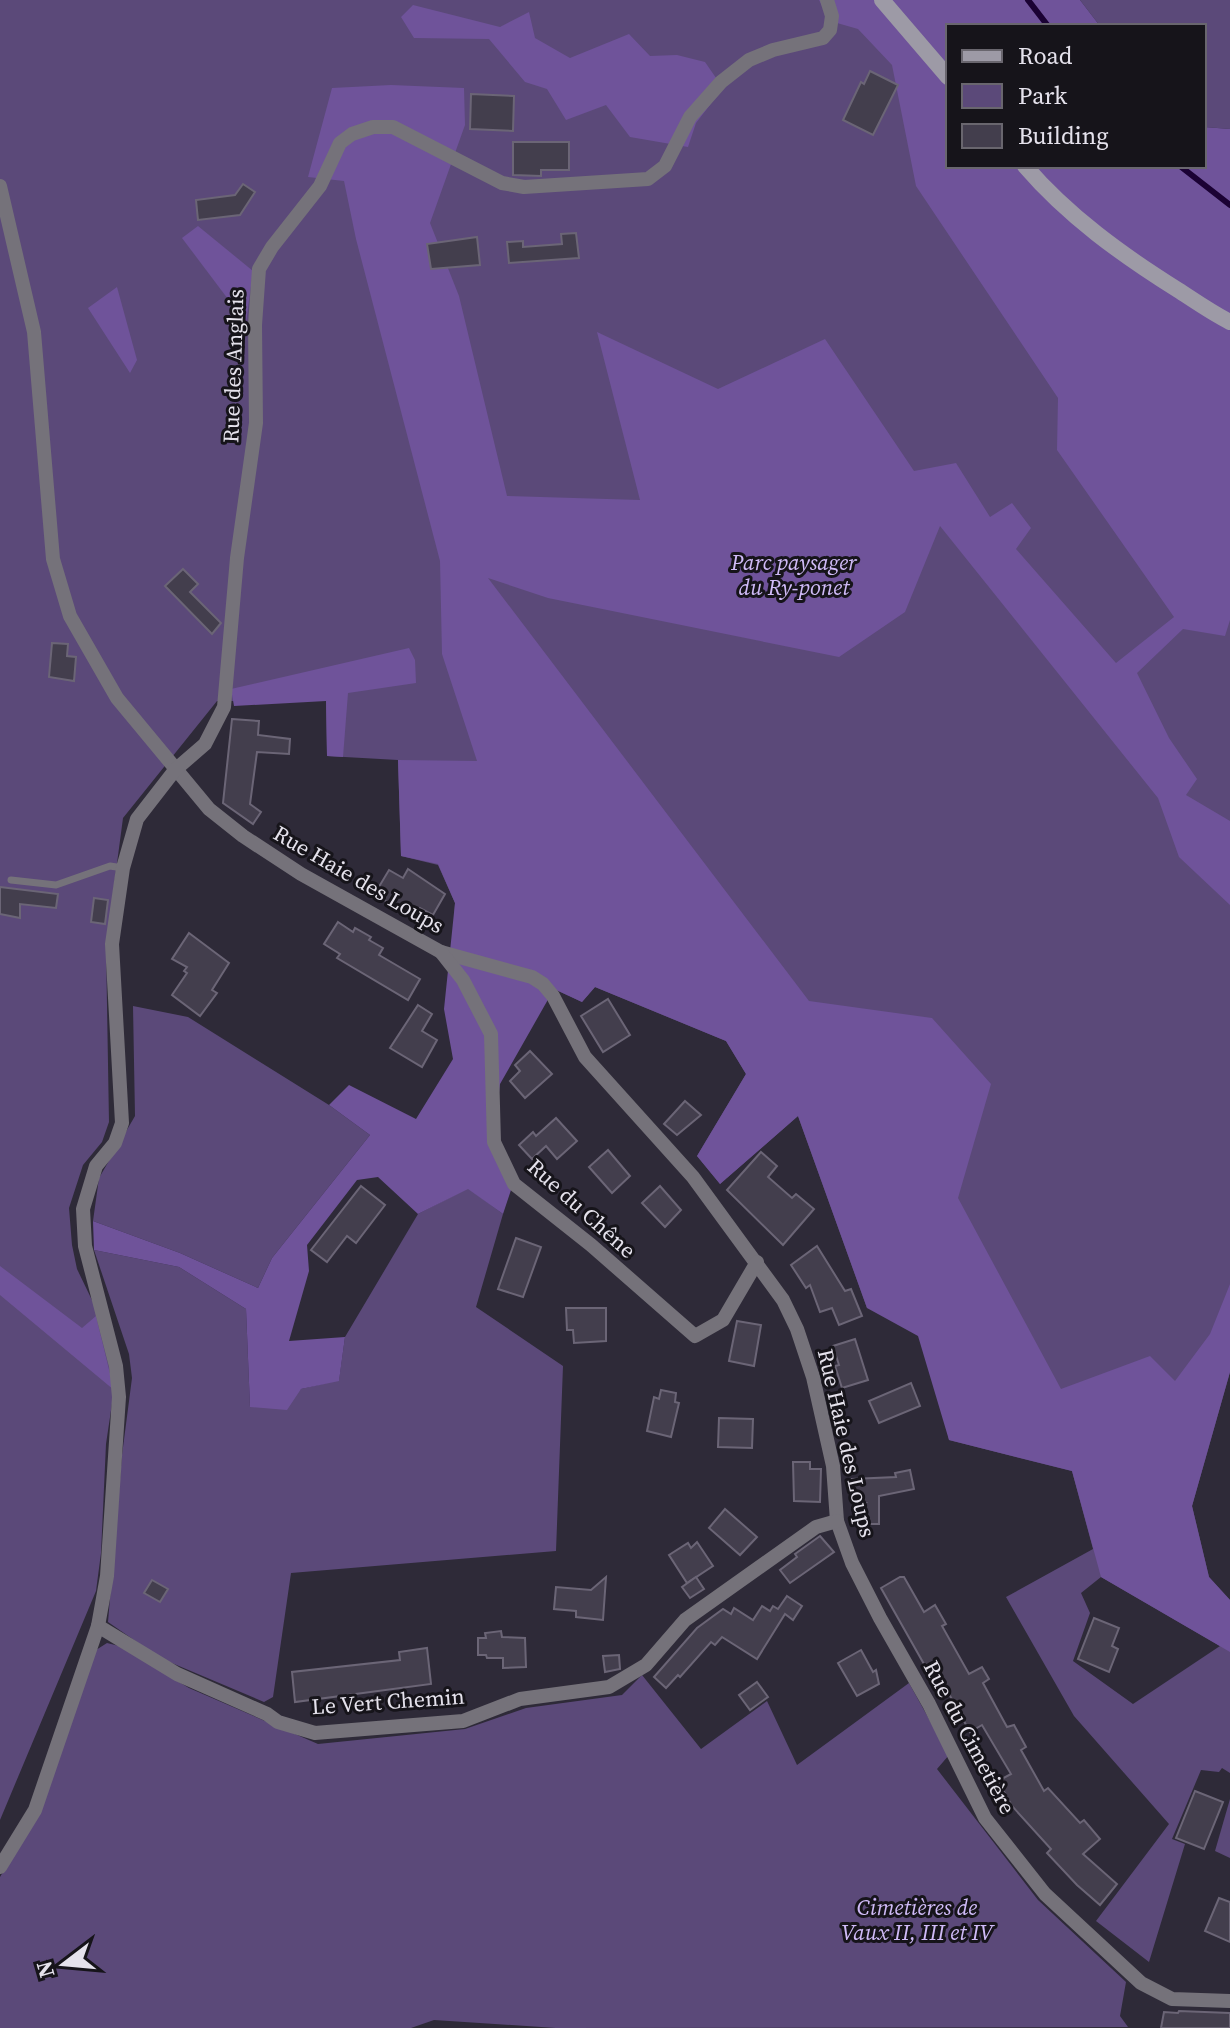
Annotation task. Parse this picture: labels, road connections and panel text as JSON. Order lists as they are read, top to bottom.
{
  "streets": {
    "street": [
      "Rue des Anglais",
      "Rue Haie des Loups",
      "Rue du Chêne",
      "Le Vert Chemin",
      "Rue du Cimetière"
    ]
  },
  "crossings": [
    ["Rue des Anglais", "Rue Haie des Loups"],
    ["Rue Haie des Loups", "Rue du Chêne"],
    ["Rue Haie des Loups", "Le Vert Chemin"],
    ["Rue Haie des Loups", "Rue du Cimetière"]
  ],
  "parks": ["Parc paysager du Ry-ponet", "Cimetières de Vaux II, III et IV"],
  "legend": ["Road", "Park", "Building"],
  "north": "left"
}
